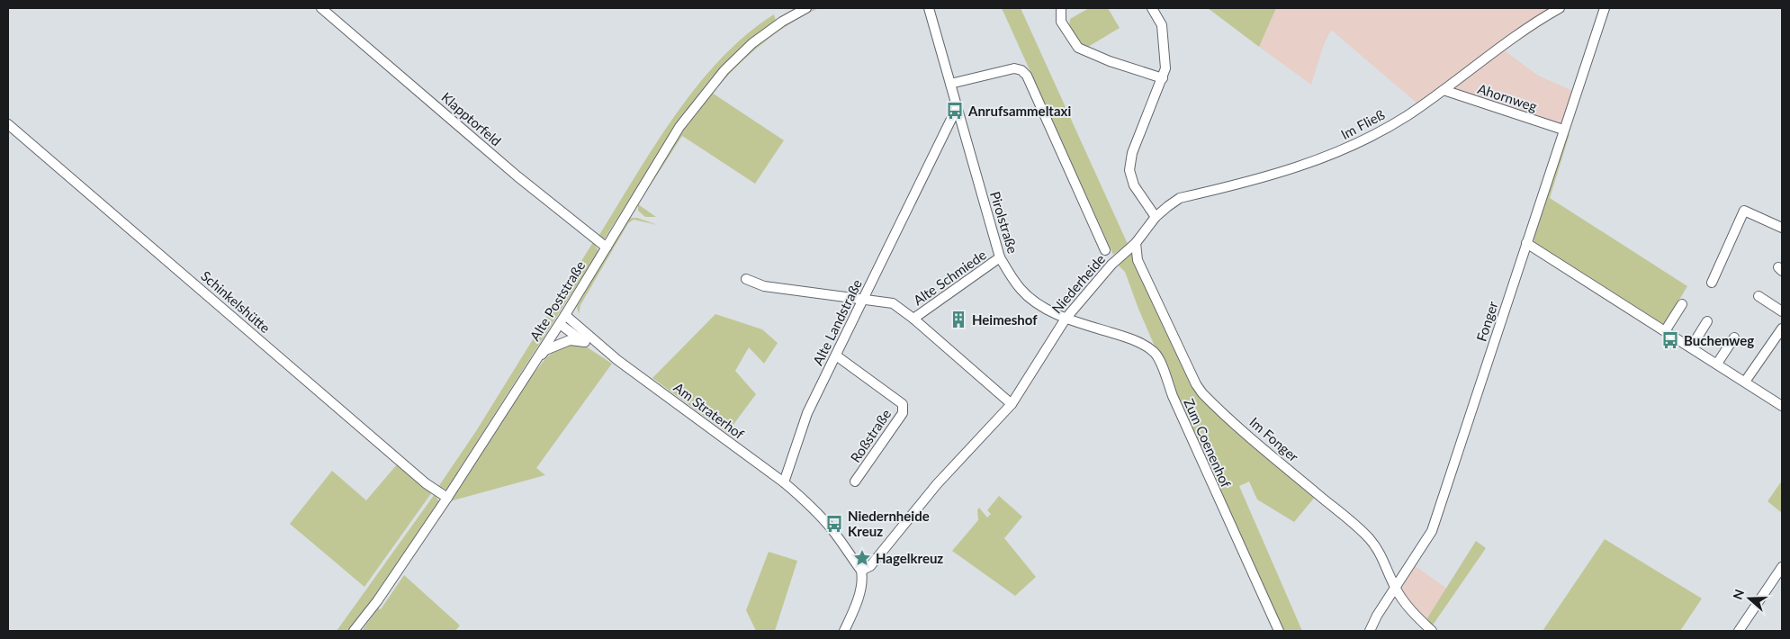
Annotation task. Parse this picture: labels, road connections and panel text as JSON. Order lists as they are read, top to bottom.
{
  "streets": {
    "street": [
      "Ahornweg",
      "Klapptorfeld",
      "Im Fließ",
      "Pirolstraße",
      "Alte Schmiede",
      "Niederheide",
      "Alte Poststraße",
      "Schinkelshütte",
      "Fonger",
      "Alte Landstraße",
      "Am Straterhof",
      "Roßstraße",
      "Im Fonger",
      "Zum Coenenhof"
    ]
  },
  "crossings": [
    ["Ahornweg", "Im Fließ"],
    ["Ahornweg", "Fonger"],
    ["Klapptorfeld", "Alte Poststraße"],
    ["Im Fließ", "Niederheide"],
    ["Pirolstraße", "Alte Schmiede"],
    ["Pirolstraße", "Niederheide"],
    ["Pirolstraße", "Alte Landstraße"],
    ["Pirolstraße", "Zum Coenenhof"],
    ["Alte Schmiede", "Niederheide"],
    ["Alte Schmiede", "Alte Landstraße"],
    ["Niederheide", "Im Fonger"],
    ["Niederheide", "Zum Coenenhof"],
    ["Alte Poststraße", "Schinkelshütte"],
    ["Alte Poststraße", "Am Straterhof"],
    ["Fonger", "Im Fonger"],
    ["Alte Landstraße", "Am Straterhof"],
    ["Alte Landstraße", "Roßstraße"]
  ],
  "places": {
    "bus stop": ["Anrufsammeltaxi", "Buchenweg", "Niedernheide Kreuz"],
    "building": ["Heimeshof"],
    "place": ["Hagelkreuz"]
  },
  "north": "left"
}
